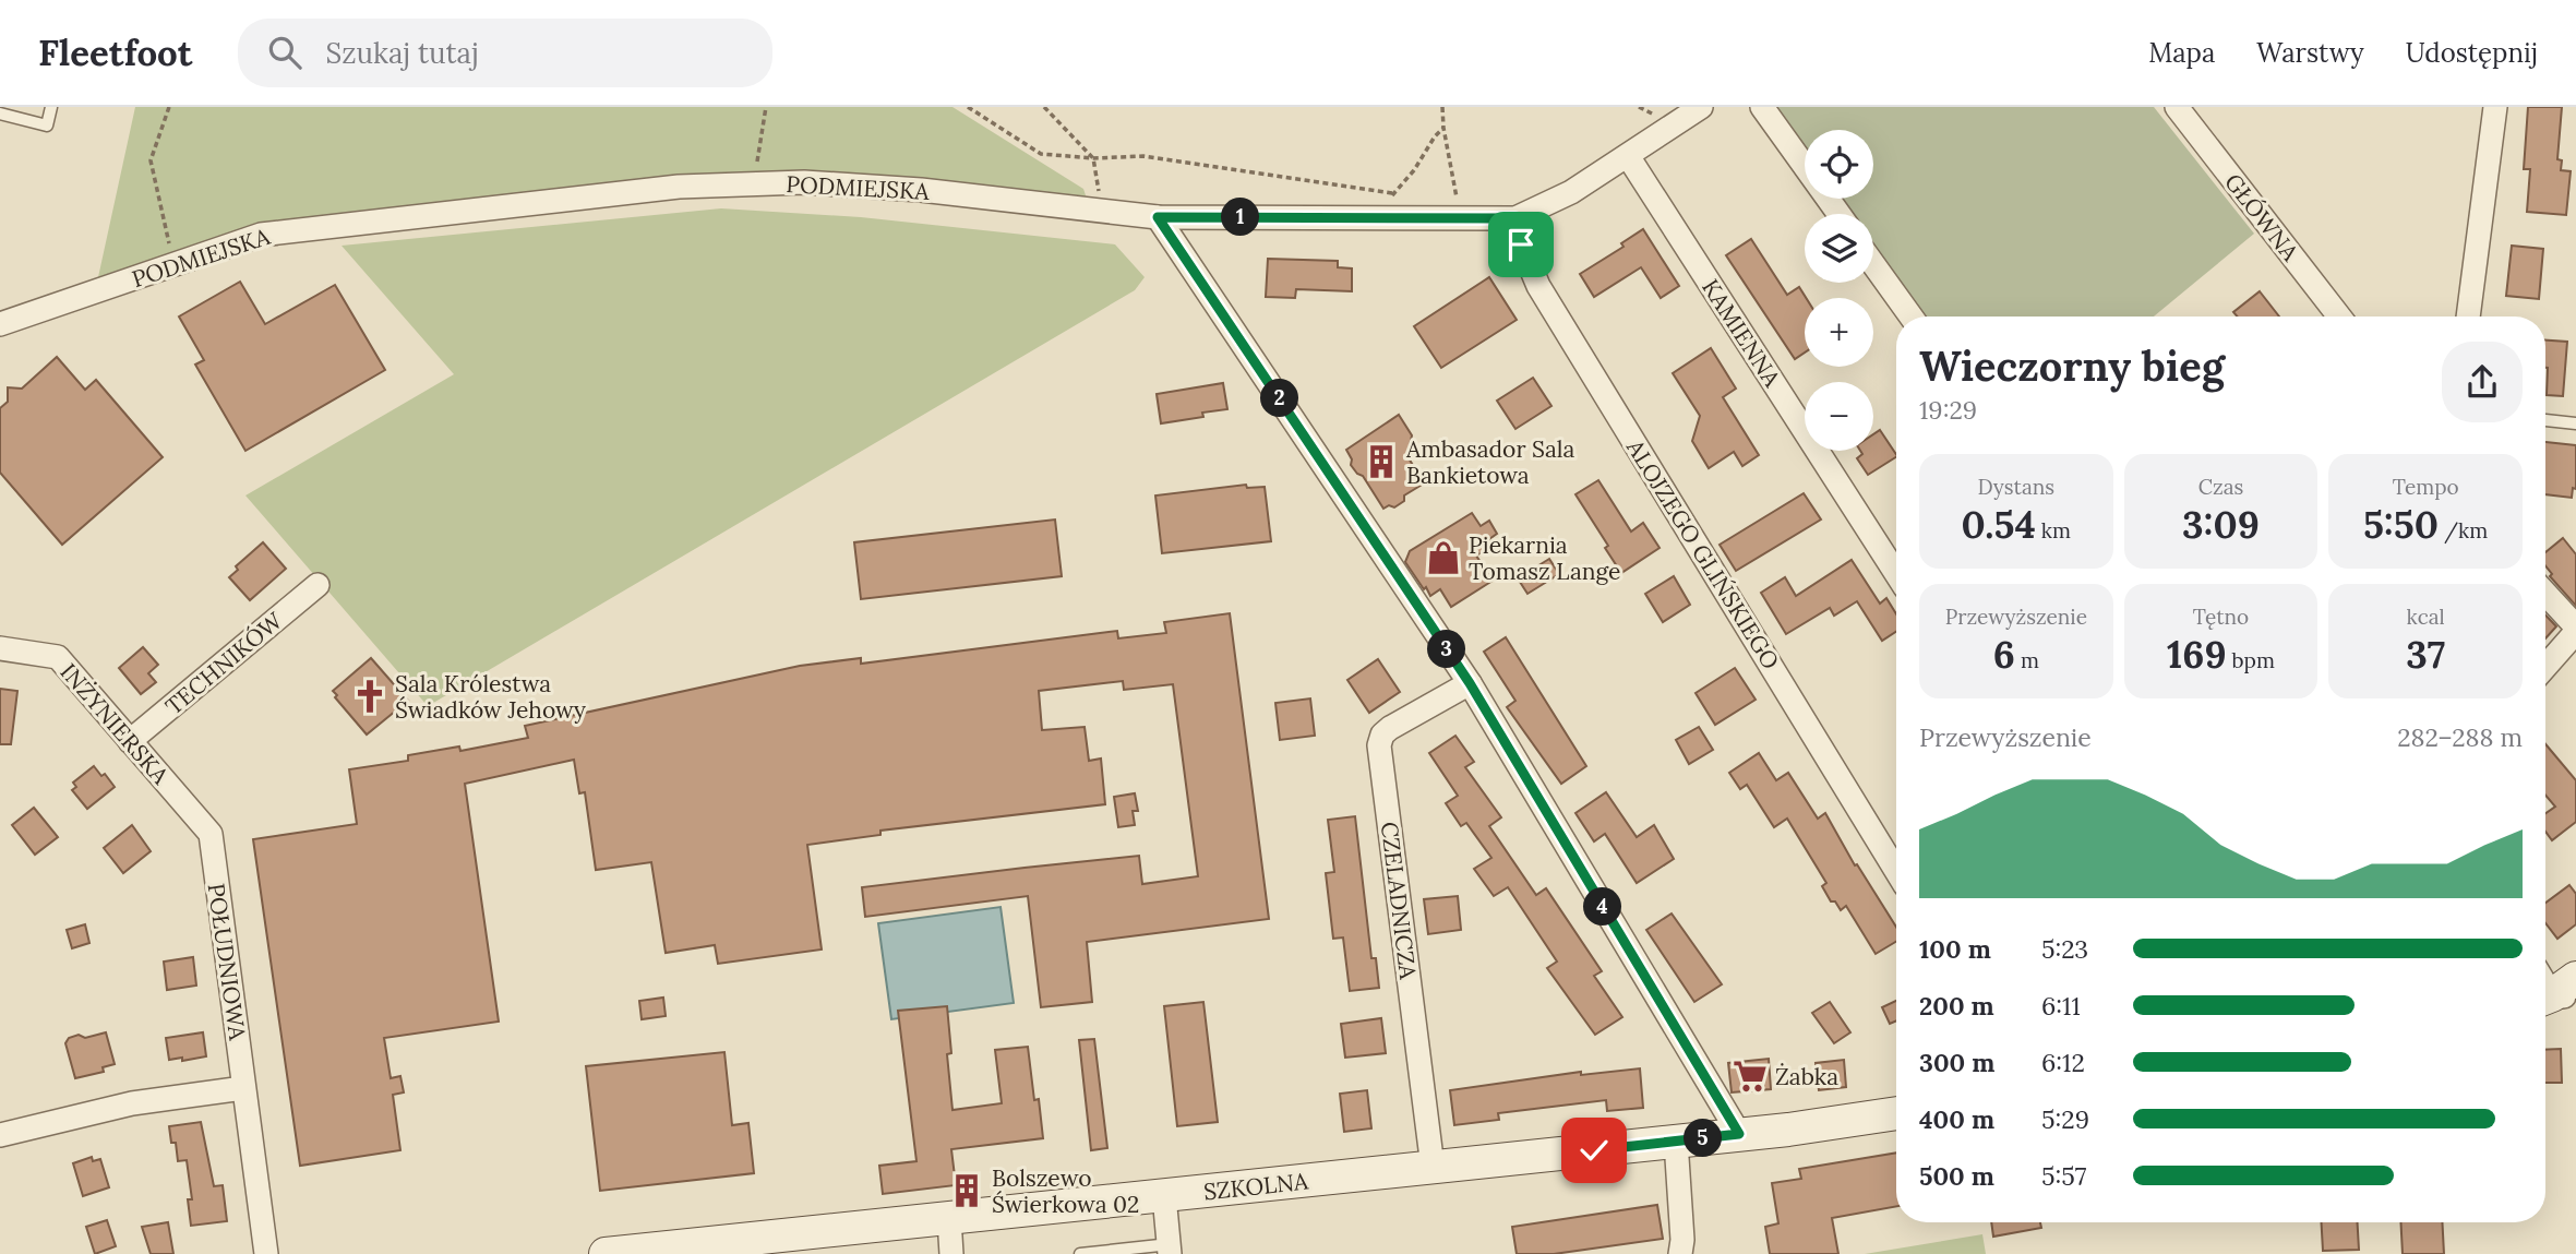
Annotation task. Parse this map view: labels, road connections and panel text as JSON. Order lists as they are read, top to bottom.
{
  "streets": {
    "street": [
      "PODMIEJSKA",
      "GŁÓWNA",
      "KAMIENNA",
      "ALOJZEGO GLIŃSKIEGO",
      "TECHNIKÓW",
      "INŻYNIERSKA",
      "CZELADNICZA",
      "POŁUDNIOWA",
      "SZKOLNA"
    ]
  },
  "crossings": [
    ["PODMIEJSKA", "KAMIENNA"],
    ["PODMIEJSKA", "ALOJZEGO GLIŃSKIEGO"],
    ["TECHNIKÓW", "INŻYNIERSKA"],
    ["INŻYNIERSKA", "POŁUDNIOWA"],
    ["CZELADNICZA", "SZKOLNA"]
  ],
  "places": {
    "building": ["Ambasador Sala Bankietowa", "Bolszewo Świerkowa 02"],
    "shop": ["Piekarnia Tomasz Lange"],
    "church": ["Sala Królestwa Świadków Jehowy"],
    "supermarket": ["Żabka"]
  },
  "page": {
    "header": "Fleetfoot",
    "search": "Szukaj tutaj",
    "nav": ["Mapa", "Warstwy", "Udostępnij"],
    "map_buttons": ["+", "−"],
    "pins": [
      "1",
      "2",
      "3",
      "4",
      "5"
    ],
    "heading": ["Wieczorny bieg", "19:29"],
    "stats": [
      ["Dystans", "0.54 km"],
      ["Czas", "3:09"],
      ["Tempo", "5:50 /km"],
      ["Przewyższenie", "6 m"],
      ["Tętno", "169 bpm"],
      ["kcal", "37"]
    ],
    "chart": ["Przewyższenie", "282–288 m"],
    "list": [
      {
        "name": "100 m",
        "note": "5:23"
      },
      {
        "name": "200 m",
        "note": "6:11"
      },
      {
        "name": "300 m",
        "note": "6:12"
      },
      {
        "name": "400 m",
        "note": "5:29"
      },
      {
        "name": "500 m",
        "note": "5:57"
      }
    ]
  }
}
